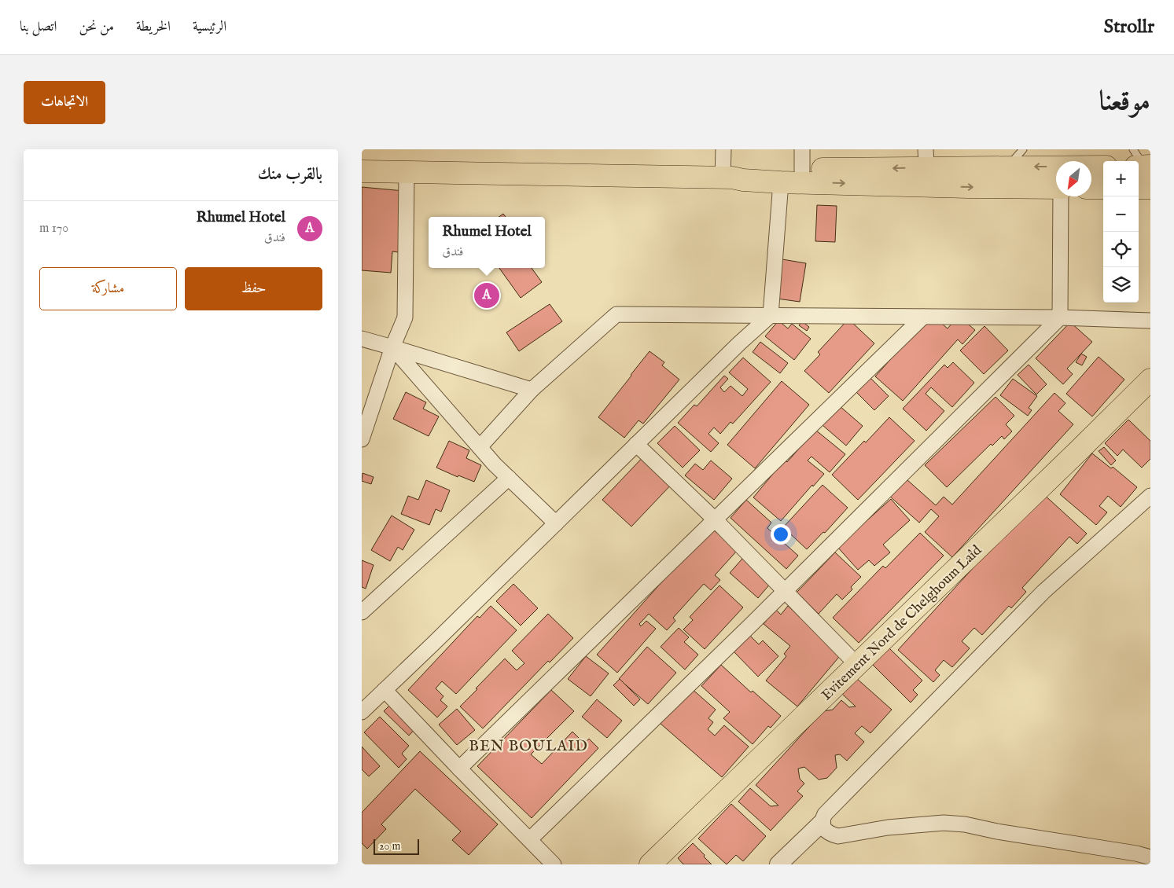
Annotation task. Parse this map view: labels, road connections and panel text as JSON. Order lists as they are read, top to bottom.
{
  "streets": {
    "main road": ["Evitement Nord de Chelghoum Laîd"]
  },
  "districts": ["BEN BOULAID"],
  "scale_bar": "20 m",
  "north": "bottom left",
  "page": {
    "header": "Strollr",
    "nav": [
      "الرئيسية",
      "الخريطة",
      "من نحن",
      "اتصل بنا"
    ],
    "title": "موقعنا",
    "buttons": [
      "الاتجاهات",
      ["حفظ", "مشاركة"]
    ],
    "heading": "بالقرب منك",
    "map_buttons": ["+", "−"],
    "list": [
      {
        "mark": "A",
        "name": "Rhumel Hotel",
        "note": "فندق",
        "value": "170 m"
      }
    ],
    "popup": ["Rhumel Hotel", "فندق"],
    "pins": "A",
    "scale": "20 m"
  }
}
